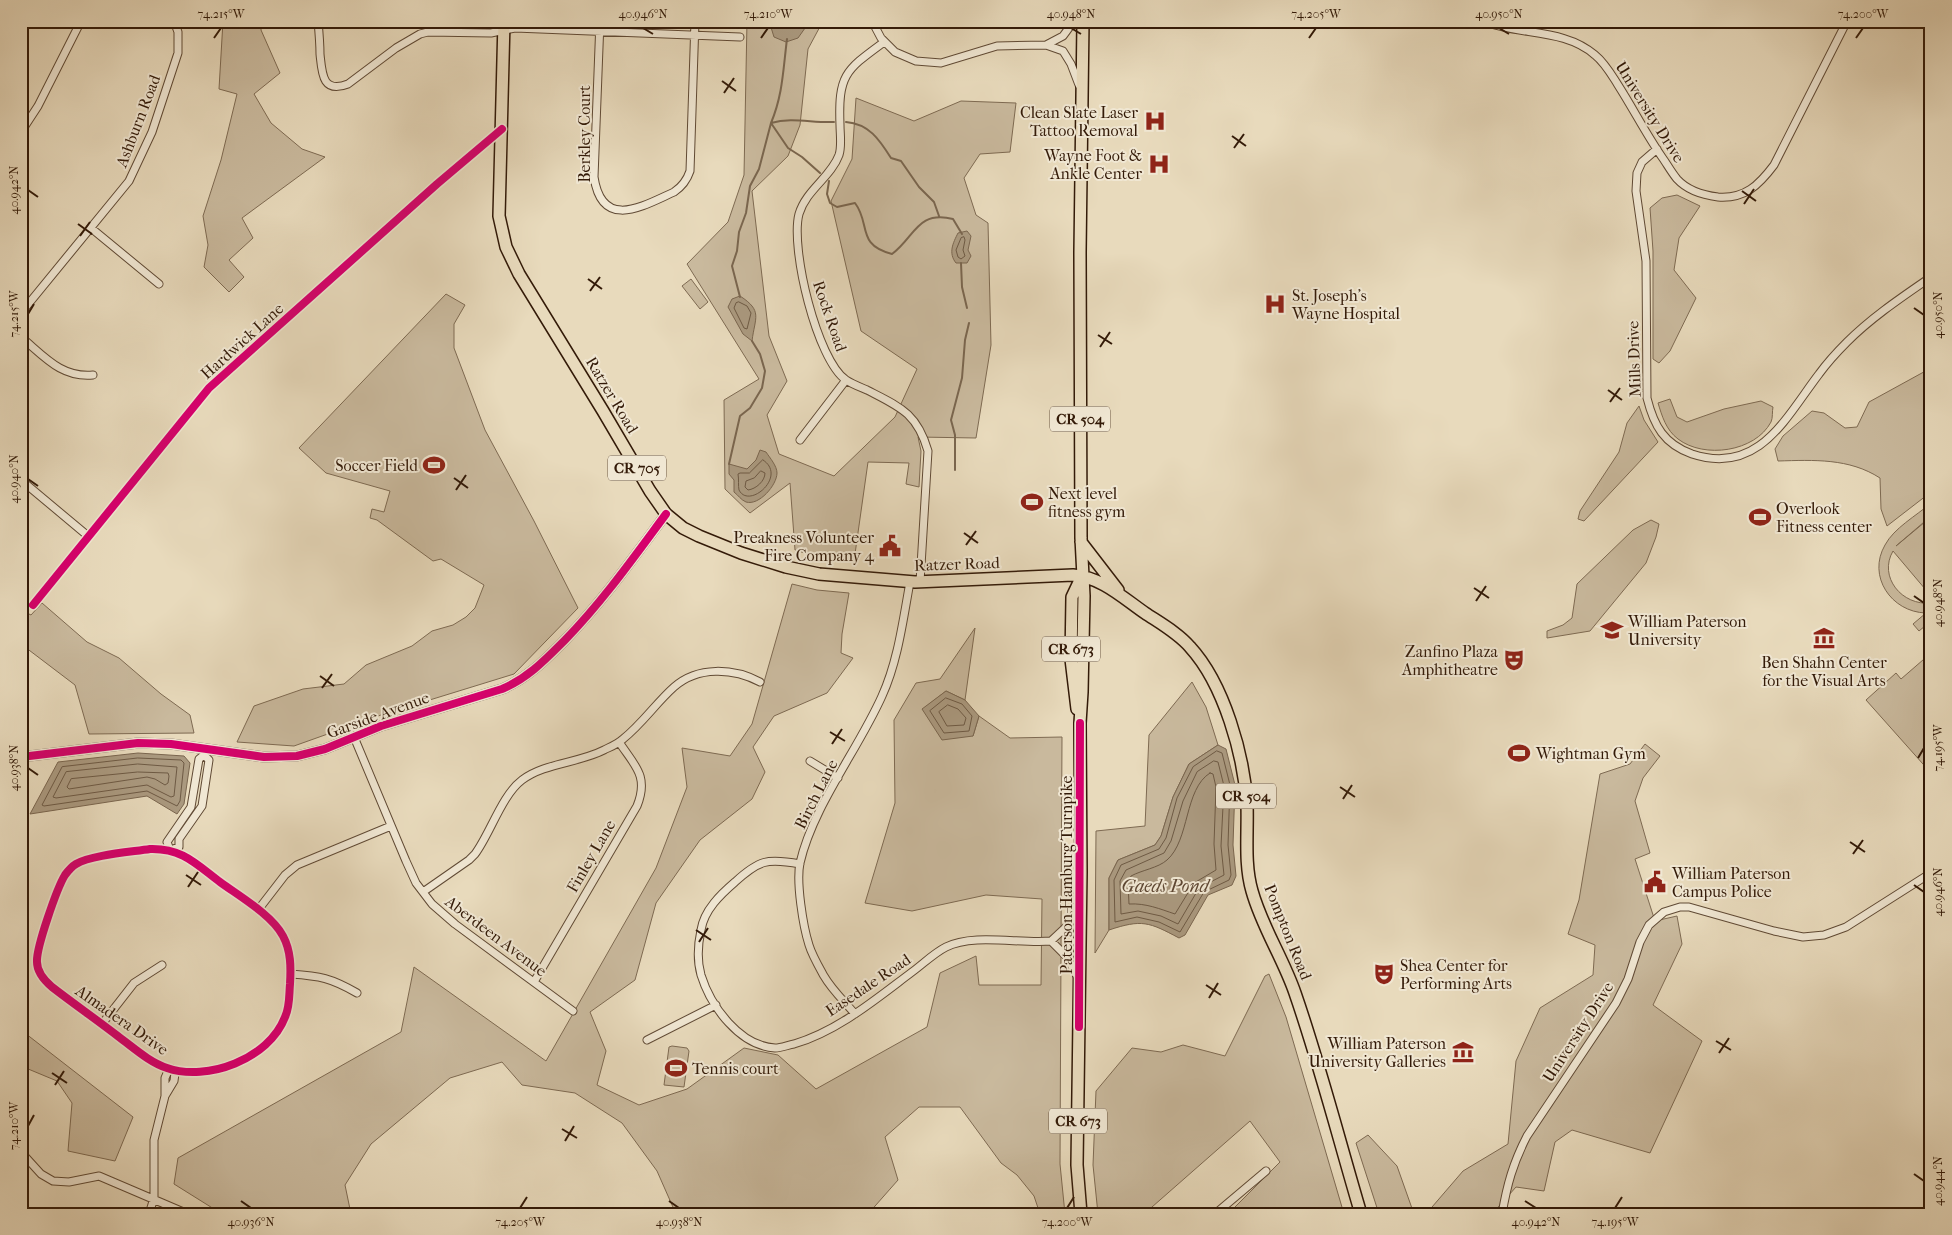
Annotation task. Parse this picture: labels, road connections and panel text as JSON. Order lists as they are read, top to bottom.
{
  "streets": {
    "main road": [
      "Ratzer Road",
      "CR 504",
      "CR 705",
      "CR 673",
      "Paterson-Hamburg Turnpike",
      "Pompton Road"
    ],
    "street": [
      "University Drive",
      "Ashburn Road",
      "Berkley Court",
      "Rock Road",
      "Hardwick Lane",
      "Mills Drive",
      "Garside Avenue",
      "Birch Lane",
      "Finley Lane",
      "Aberdeen Avenue",
      "Easedale Road",
      "Almadera Drive"
    ]
  },
  "crossings": [
    ["University Drive", "Mills Drive"],
    ["Rock Road", "Ratzer Road"],
    ["Rock Road", "Birch Lane"],
    ["Hardwick Lane", "Ratzer Road"],
    ["Ratzer Road", "Garside Avenue"],
    ["Ratzer Road", "Birch Lane"],
    ["Ratzer Road", "Paterson-Hamburg Turnpike"],
    ["Ratzer Road", "Pompton Road"],
    ["Garside Avenue", "Aberdeen Avenue"],
    ["Birch Lane", "Easedale Road"],
    ["Finley Lane", "Aberdeen Avenue"],
    ["Paterson-Hamburg Turnpike", "Pompton Road"]
  ],
  "water": ["Gaeds Pond"],
  "places": {
    "hospital": ["Clean Slate Laser Tattoo Removal", "Wayne Foot & Ankle Center", "St. Joseph's Wayne Hospital"],
    "sports": [
      "Soccer Field",
      "Next level fitness gym",
      "Overlook Fitness center",
      "Wightman Gym",
      "Tennis court"
    ],
    "public building": ["Preakness Volunteer Fire Company 4", "William Paterson Campus Police"],
    "school or university": ["William Paterson University"],
    "museum": ["Ben Shahn Center for the Visual Arts", "William Paterson University Galleries"],
    "theatre": ["Zanfino Plaza Amphitheatre", "Shea Center for Performing Arts"]
  },
  "coordinates": [
    "74.215°W",
    "40.946°N",
    "74.210°W",
    "40.948°N",
    "74.205°W",
    "40.950°N",
    "74.200°W",
    "40.942°N",
    "40.940°N",
    "74.195°W",
    "40.938°N",
    "40.944°N",
    "40.936°N"
  ]
}
